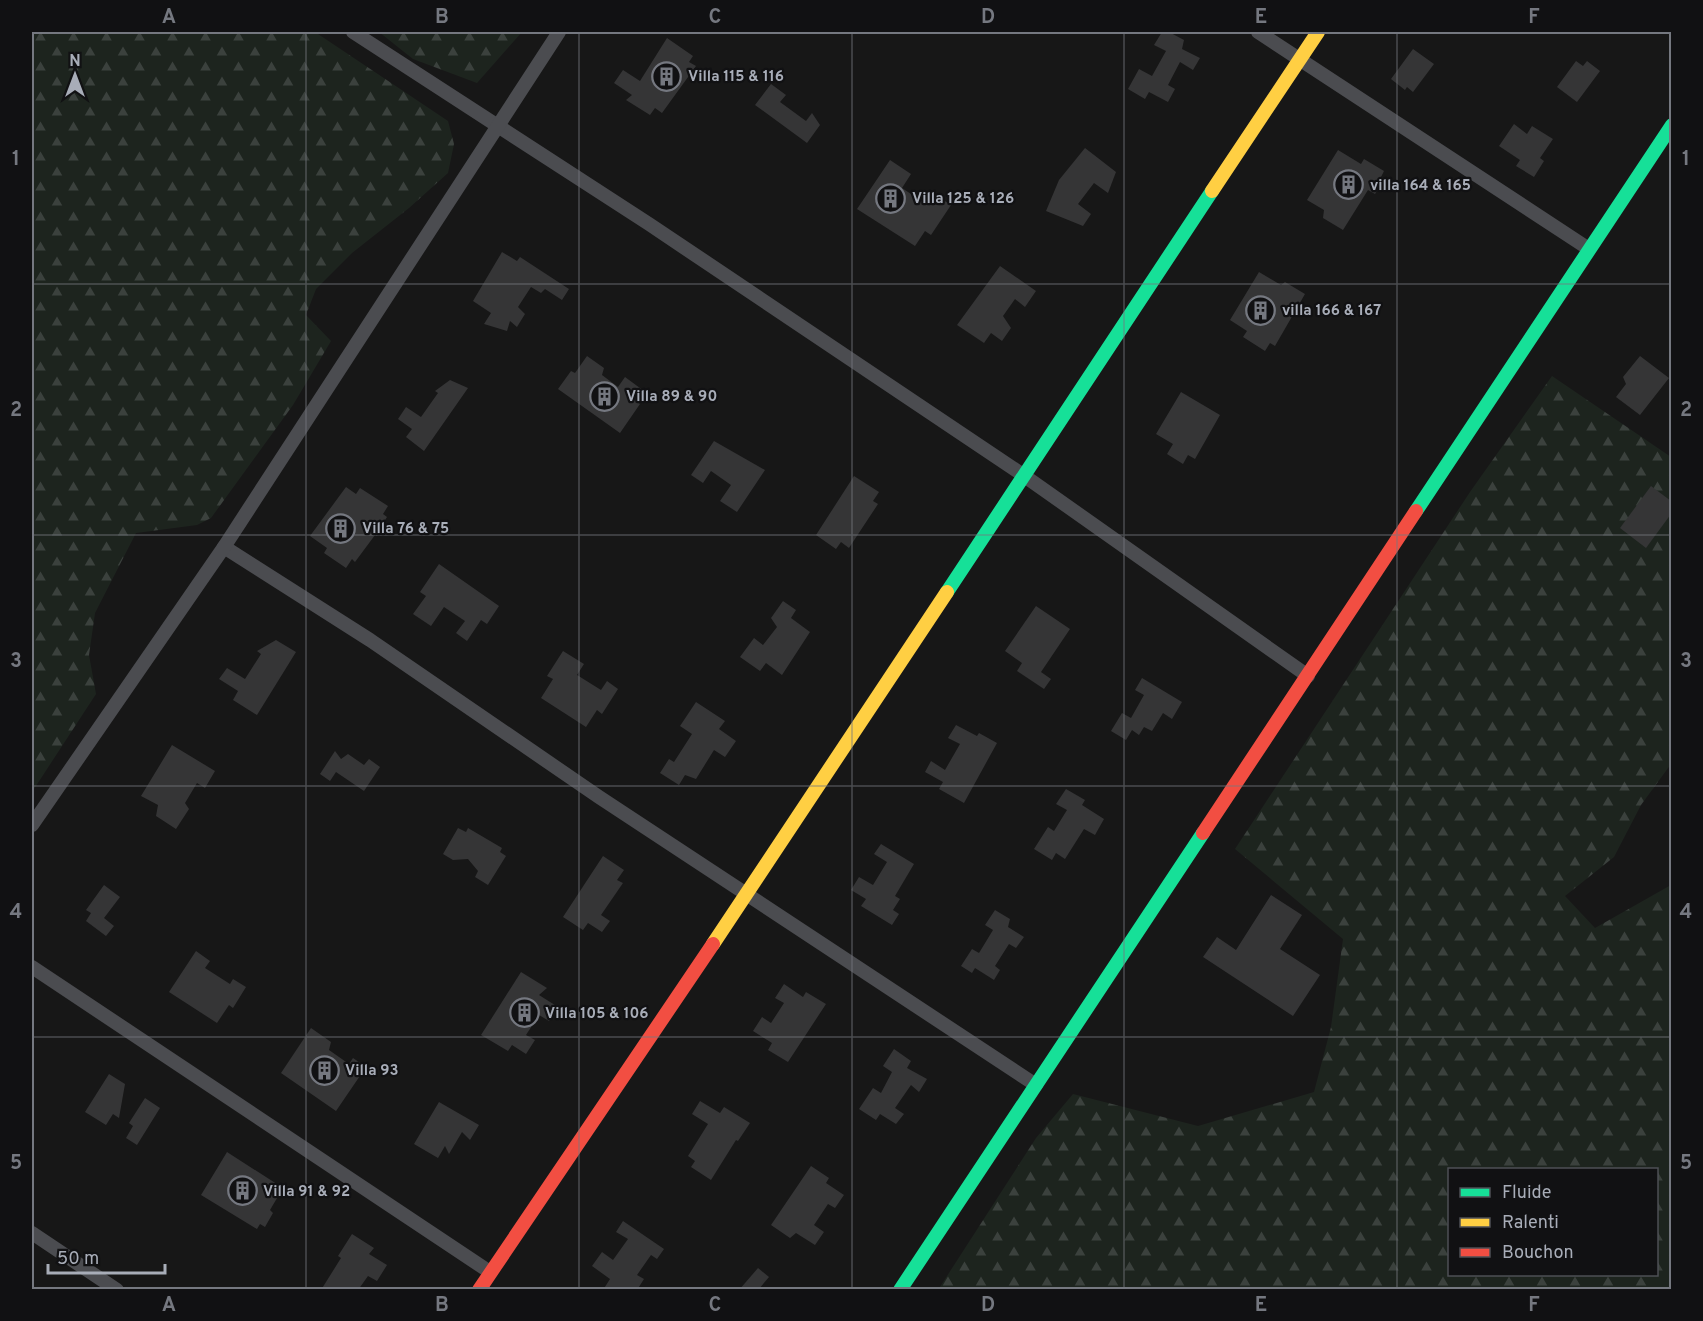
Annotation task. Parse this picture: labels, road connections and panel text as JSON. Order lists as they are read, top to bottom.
{
  "places": {
    "building": [
      "Villa 115 & 116",
      "villa 164 & 165",
      "Villa 125 & 126",
      "villa 166 & 167",
      "Villa 89 & 90",
      "Villa 76 & 75",
      "Villa 105 & 106",
      "Villa 93",
      "Villa 91 & 92"
    ]
  },
  "legend": ["Fluide", "Ralenti", "Bouchon"],
  "scale_bar": "50 m",
  "north": "top",
  "grid": {
    "columns": [
      "A",
      "B",
      "C",
      "D",
      "E",
      "F"
    ],
    "rows": [
      "1",
      "2",
      "3",
      "4",
      "5"
    ]
  }
}
